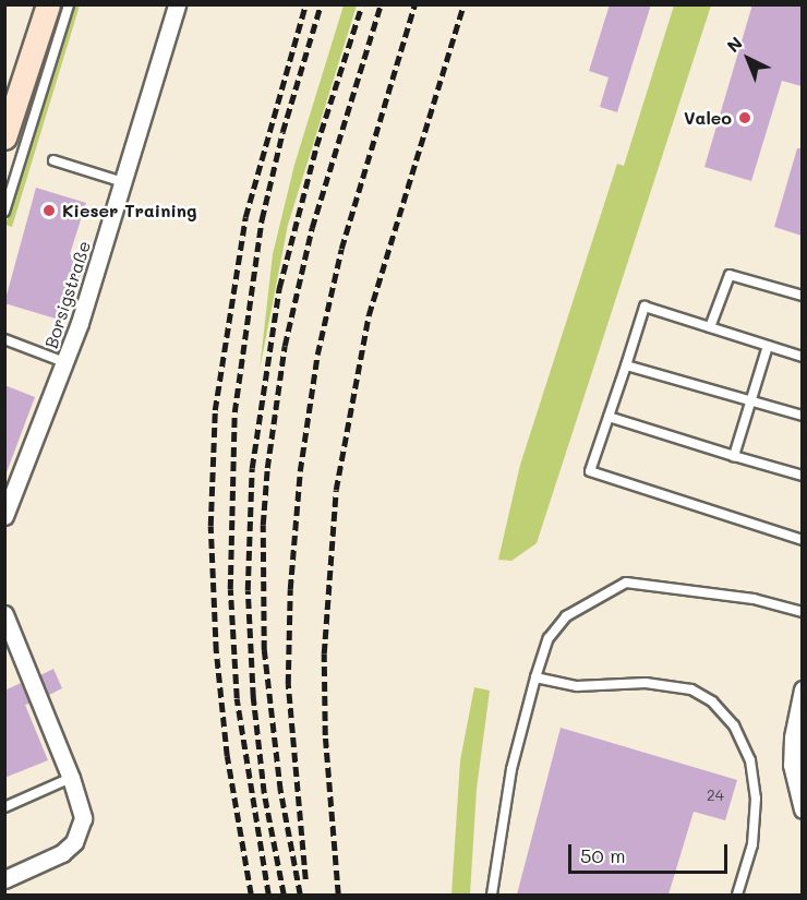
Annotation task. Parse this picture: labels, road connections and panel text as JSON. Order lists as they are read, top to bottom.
{
  "streets": {
    "street": ["Borsigstraße"]
  },
  "places": ["Valeo", "Kieser Training"],
  "house_numbers": ["24"],
  "scale_bar": "50 m",
  "north": "top left"
}
